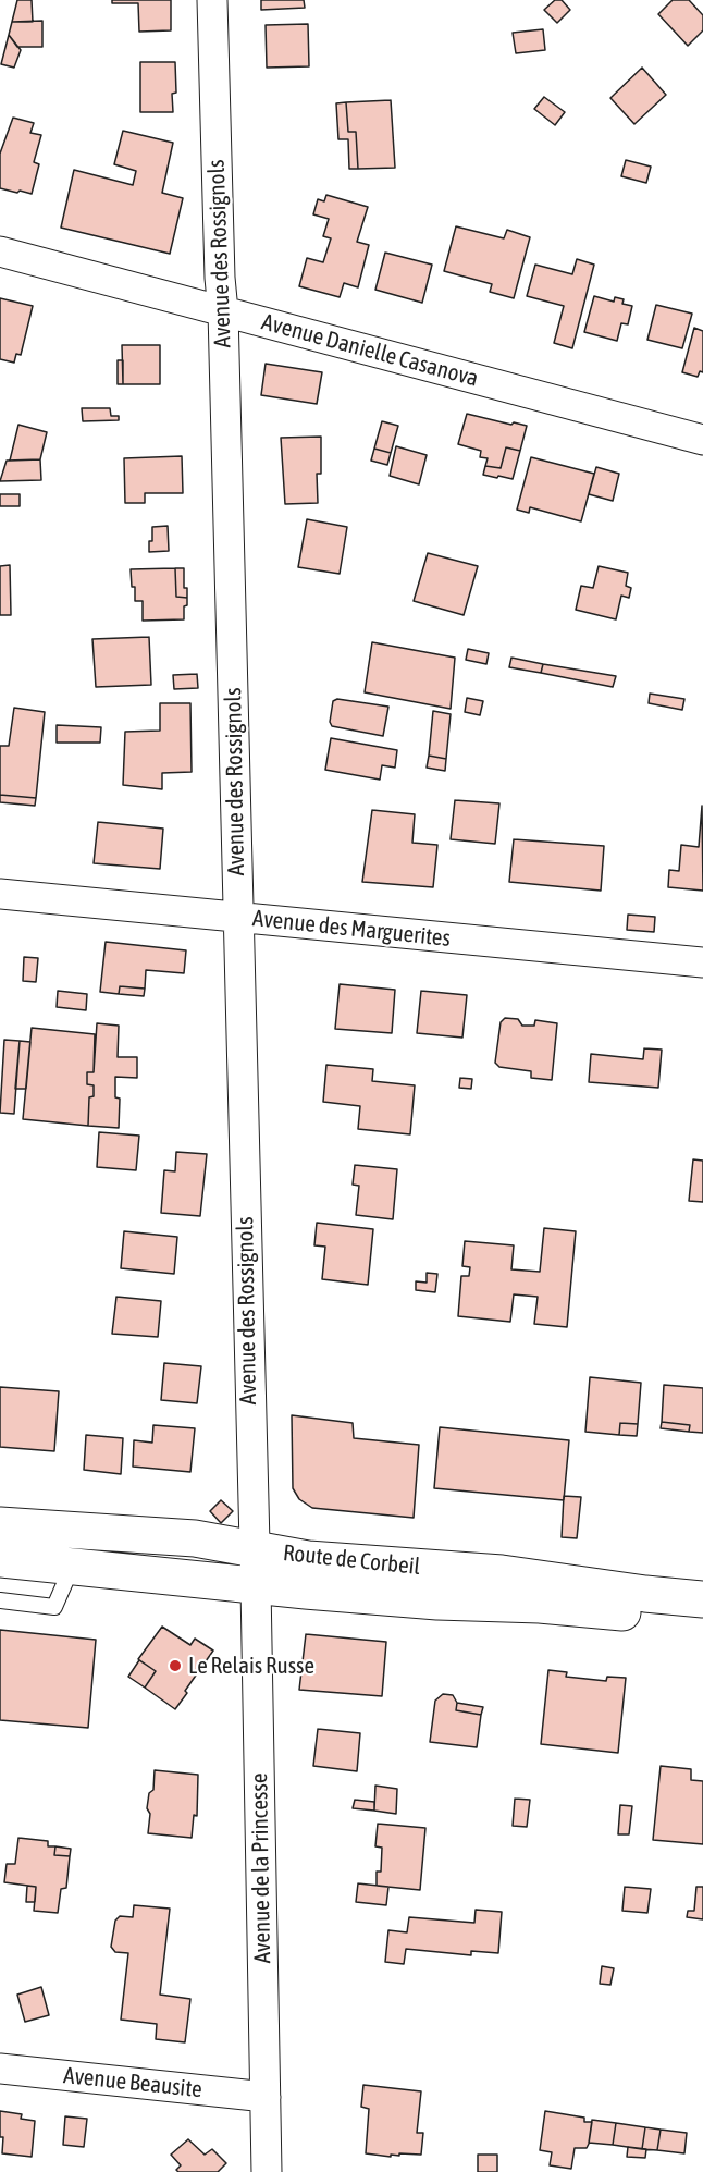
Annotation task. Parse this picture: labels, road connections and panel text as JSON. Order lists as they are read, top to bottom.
{
  "streets": {
    "main road": ["Route de Corbeil"],
    "street": [
      "Avenue des Rossignols",
      "Avenue Danielle Casanova",
      "Avenue des Marguerites",
      "Avenue de la Princesse",
      "Avenue Beausite"
    ]
  },
  "crossings": [
    ["Avenue des Rossignols", "Avenue Danielle Casanova"],
    ["Avenue des Rossignols", "Avenue des Marguerites"],
    ["Avenue des Rossignols", "Route de Corbeil"],
    ["Avenue des Rossignols", "Avenue de la Princesse"],
    ["Route de Corbeil", "Avenue de la Princesse"],
    ["Avenue de la Princesse", "Avenue Beausite"]
  ],
  "places": ["Le Relais Russe"]
}
